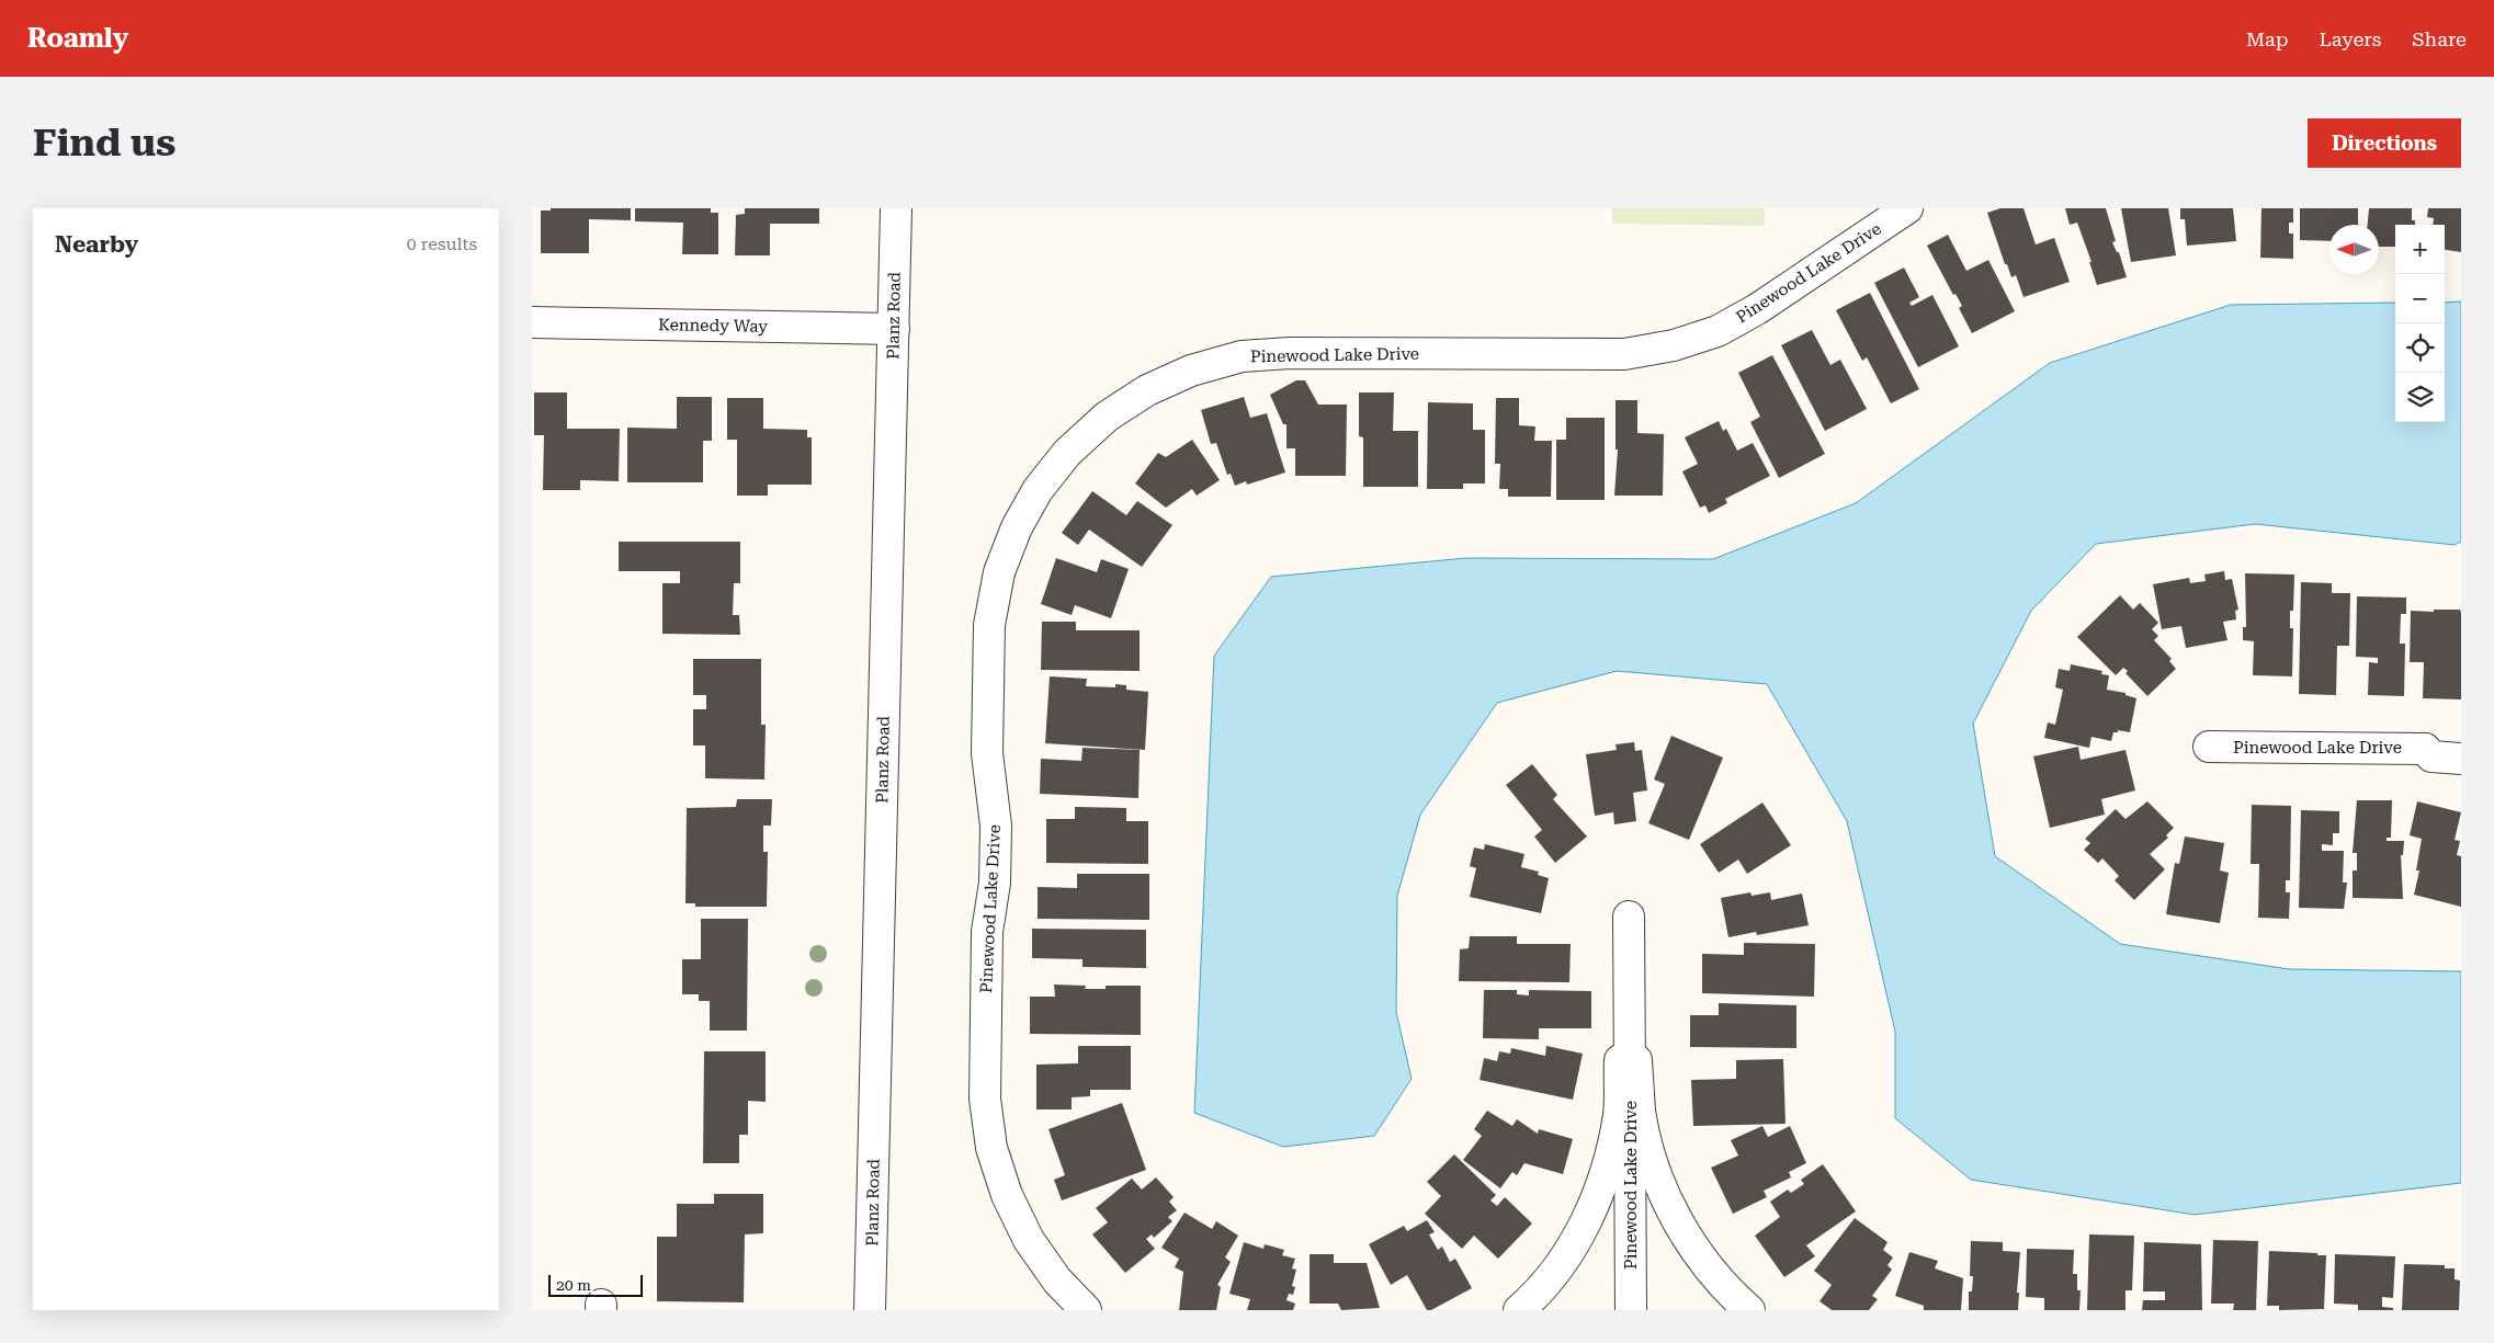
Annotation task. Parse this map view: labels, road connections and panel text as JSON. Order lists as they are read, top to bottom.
{
  "streets": {
    "street": ["Pinewood Lake Drive", "Planz Road", "Kennedy Way"]
  },
  "crossings": [
    ["Planz Road", "Kennedy Way"]
  ],
  "scale_bar": "20 m",
  "north": "left",
  "page": {
    "header": "Roamly",
    "nav": ["Map", "Layers", "Share"],
    "buttons": "Directions",
    "title": "Find us",
    "heading": ["Nearby", "0 results"],
    "map_buttons": ["+", "−"],
    "scale": "20 m"
  }
}
